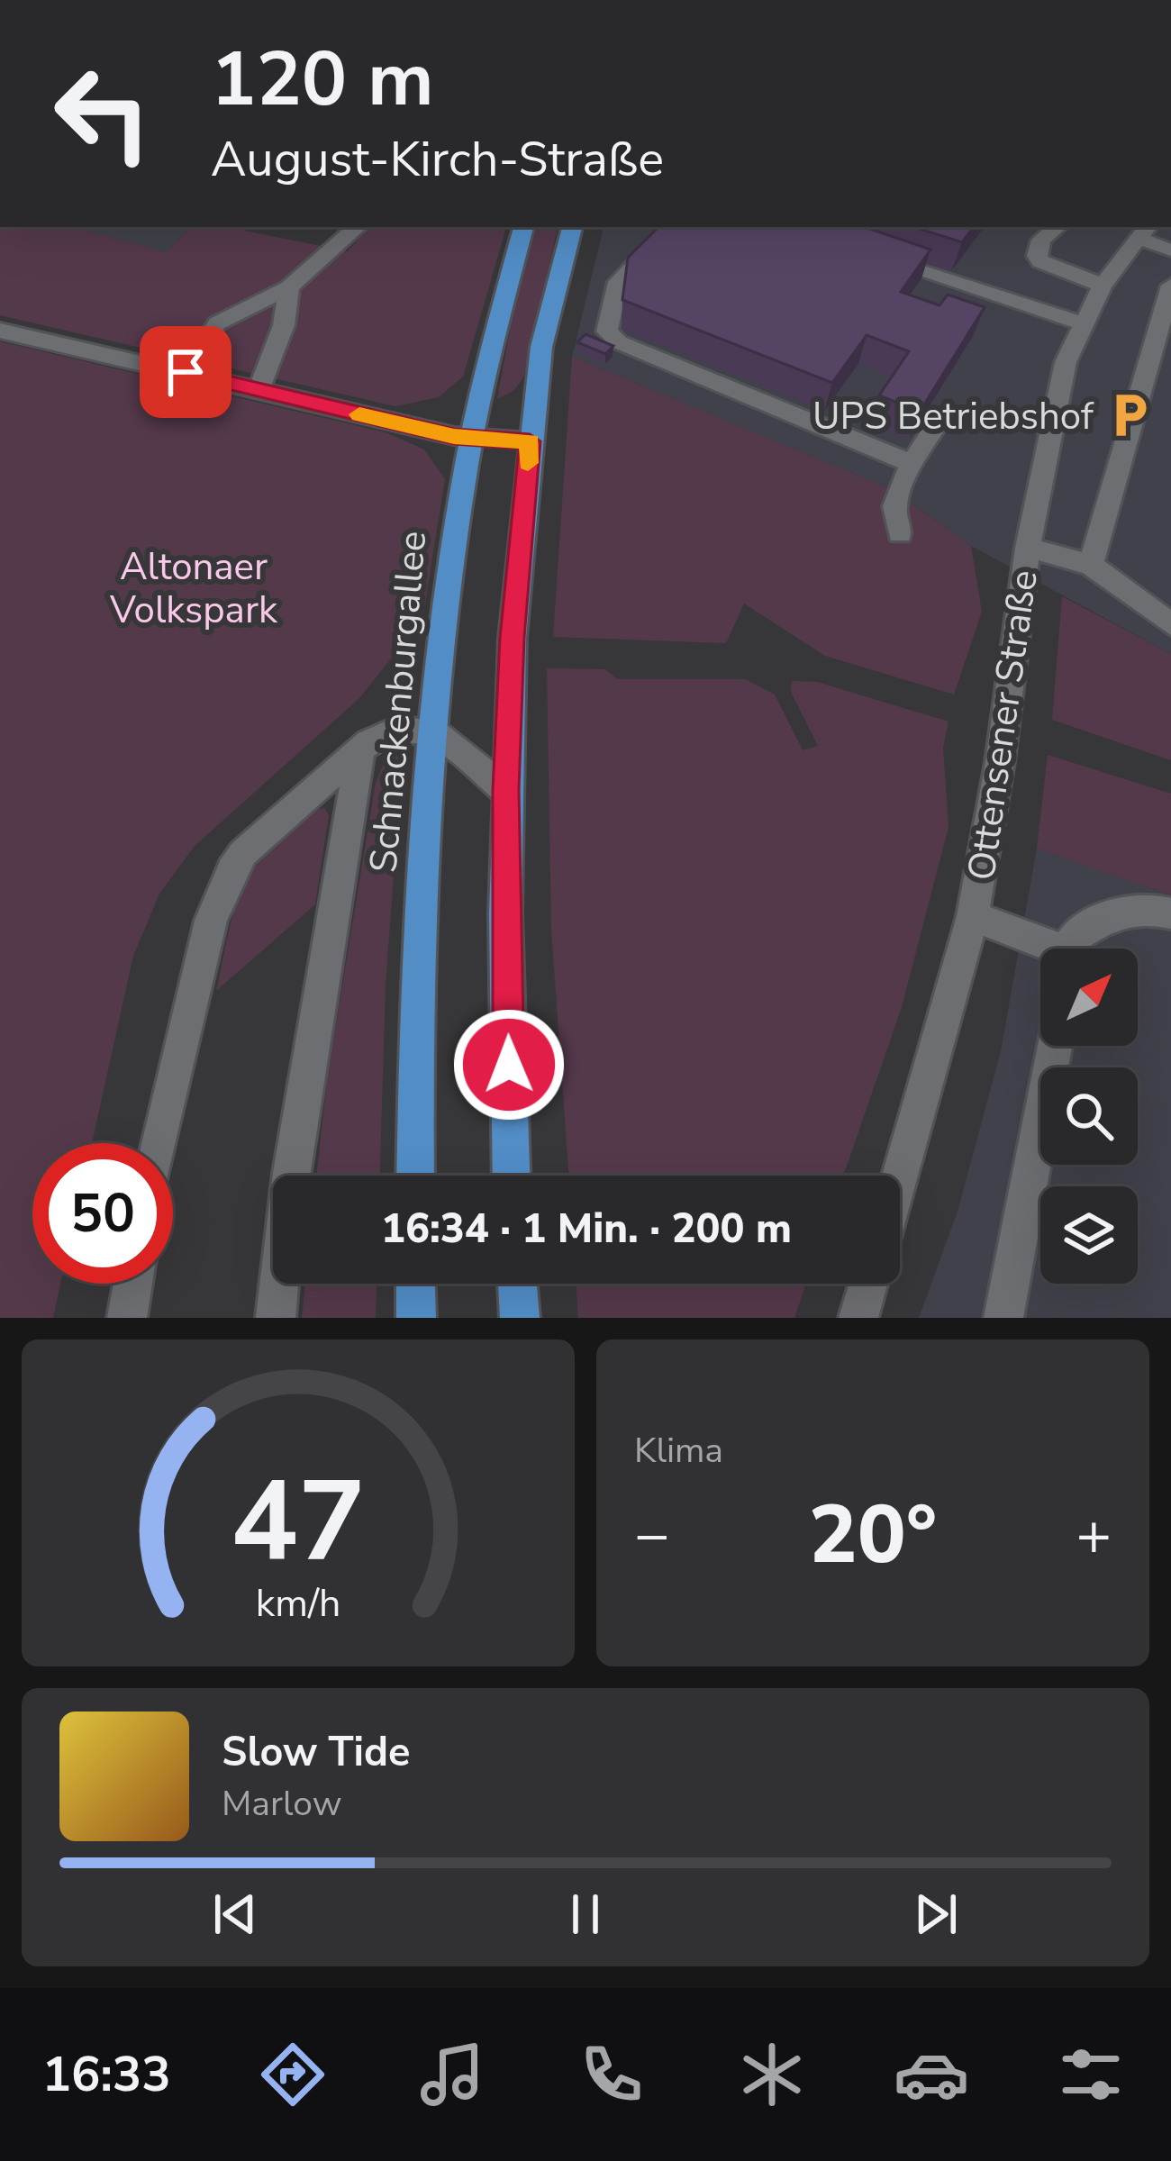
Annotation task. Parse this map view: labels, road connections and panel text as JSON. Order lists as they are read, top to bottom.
{
  "streets": {
    "main road": ["Schnackenburgallee"],
    "street": ["Ottensener Straße"]
  },
  "parks": ["Altonaer Volkspark"],
  "places": {
    "parking": ["UPS Betriebshof"]
  },
  "north": "top right",
  "page": {
    "turn": ["120 m", "August-Kirch-Straße"],
    "limit": "50",
    "trip": "16:34 · 1 Min. · 200 m",
    "tile": "Klima",
    "heat": ["−", "20°", "+"],
    "song": ["Slow Tide", "Marlow"],
    "tabs": "16:33",
    "gauge": ["47", "km/h"]
  }
}
